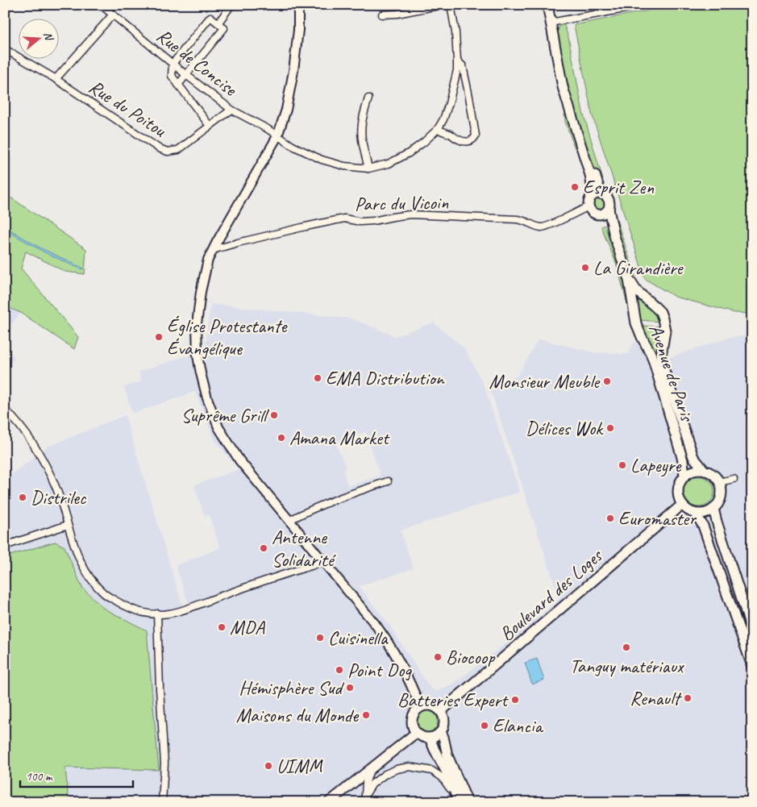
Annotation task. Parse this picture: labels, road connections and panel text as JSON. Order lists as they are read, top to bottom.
{
  "streets": {
    "main road": ["Avenue de Paris", "Boulevard des Loges"],
    "street": ["Rue de Concise", "Rue du Poitou", "Parc du Vicoin"]
  },
  "crossings": [
    ["Rue de Concise", "Rue du Poitou"],
    ["Parc du Vicoin", "Avenue de Paris"],
    ["Avenue de Paris", "Boulevard des Loges"]
  ],
  "places": [
    "Esprit Zen",
    "La Girandière",
    "Église Protestante Évangélique",
    "EMA Distribution",
    "Monsieur Meuble",
    "Suprême Grill",
    "Délices Wok",
    "Amana Market",
    "Lapeyre",
    "Distrilec",
    "Euromaster",
    "Antenne Solidarité",
    "MDA",
    "Cuisinella",
    "Tanguy matériaux",
    "Biocoop",
    "Point Dog",
    "Hémisphère Sud",
    "Renault",
    "Batteries Expert",
    "Maisons du Monde",
    "Elancia",
    "UIMM"
  ],
  "scale_bar": "100 m",
  "north": "right"
}
